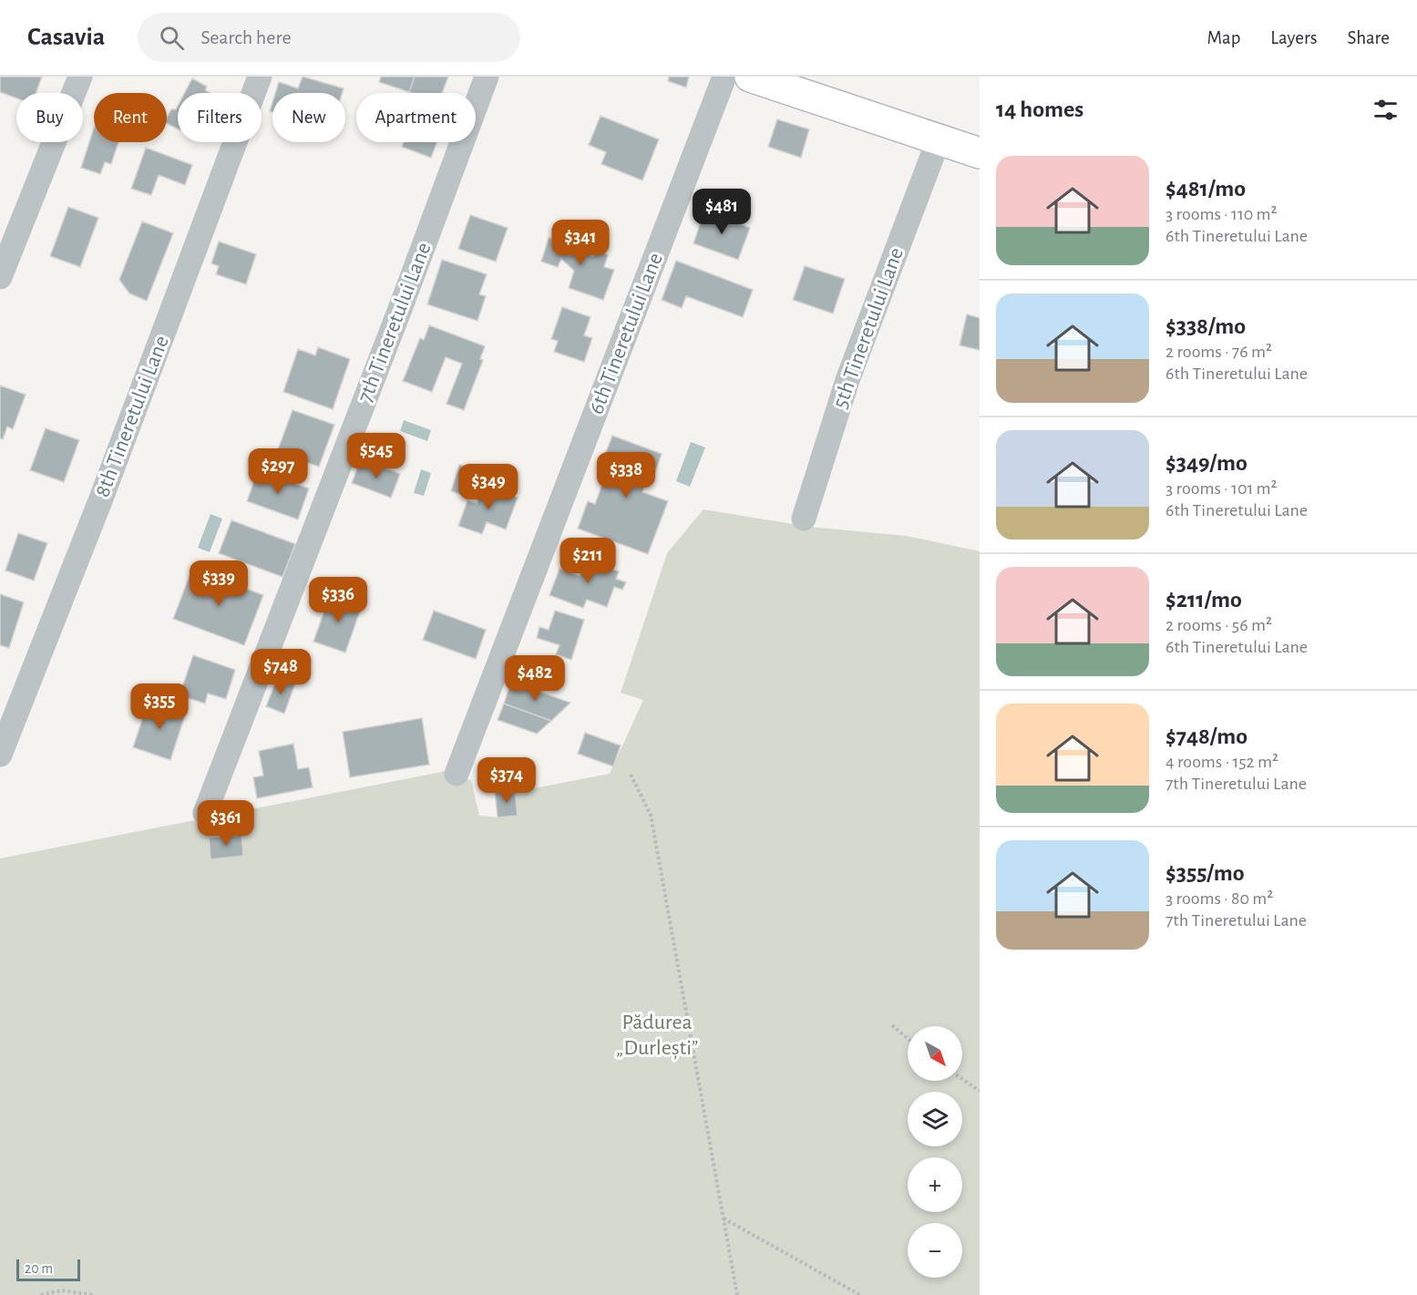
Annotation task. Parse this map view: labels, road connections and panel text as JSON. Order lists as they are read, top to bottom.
{
  "streets": {
    "street": [
      "7th Tineretului Lane",
      "5th Tineretului Lane",
      "6th Tineretului Lane",
      "8th Tineretului Lane"
    ]
  },
  "parks": ["Pădurea „Durlești”"],
  "scale_bar": "20 m",
  "north": "bottom right",
  "page": {
    "header": "Casavia",
    "search": "Search here",
    "nav": ["Map", "Layers", "Share"],
    "heading": "14 homes",
    "chip": [
      "Buy",
      "Rent",
      "Filters",
      "New",
      "Apartment"
    ],
    "list": [
      {
        "name": "$481/mo",
        "note": "3 rooms · 110 m² · 6th Tineretului Lane"
      },
      {
        "name": "$338/mo",
        "note": "2 rooms · 76 m² · 6th Tineretului Lane"
      },
      {
        "name": "$349/mo",
        "note": "3 rooms · 101 m² · 6th Tineretului Lane"
      },
      {
        "name": "$211/mo",
        "note": "2 rooms · 56 m² · 6th Tineretului Lane"
      },
      {
        "name": "$748/mo",
        "note": "4 rooms · 152 m² · 7th Tineretului Lane"
      },
      {
        "name": "$355/mo",
        "note": "3 rooms · 80 m² · 7th Tineretului Lane"
      }
    ],
    "price": [
      "$481",
      "$341",
      "$545",
      "$297",
      "$338",
      "$349",
      "$211",
      "$339",
      "$336",
      "$748",
      "$482",
      "$355",
      "$374",
      "$361"
    ],
    "map_buttons": ["+", "−"],
    "scale": "20 m"
  }
}
